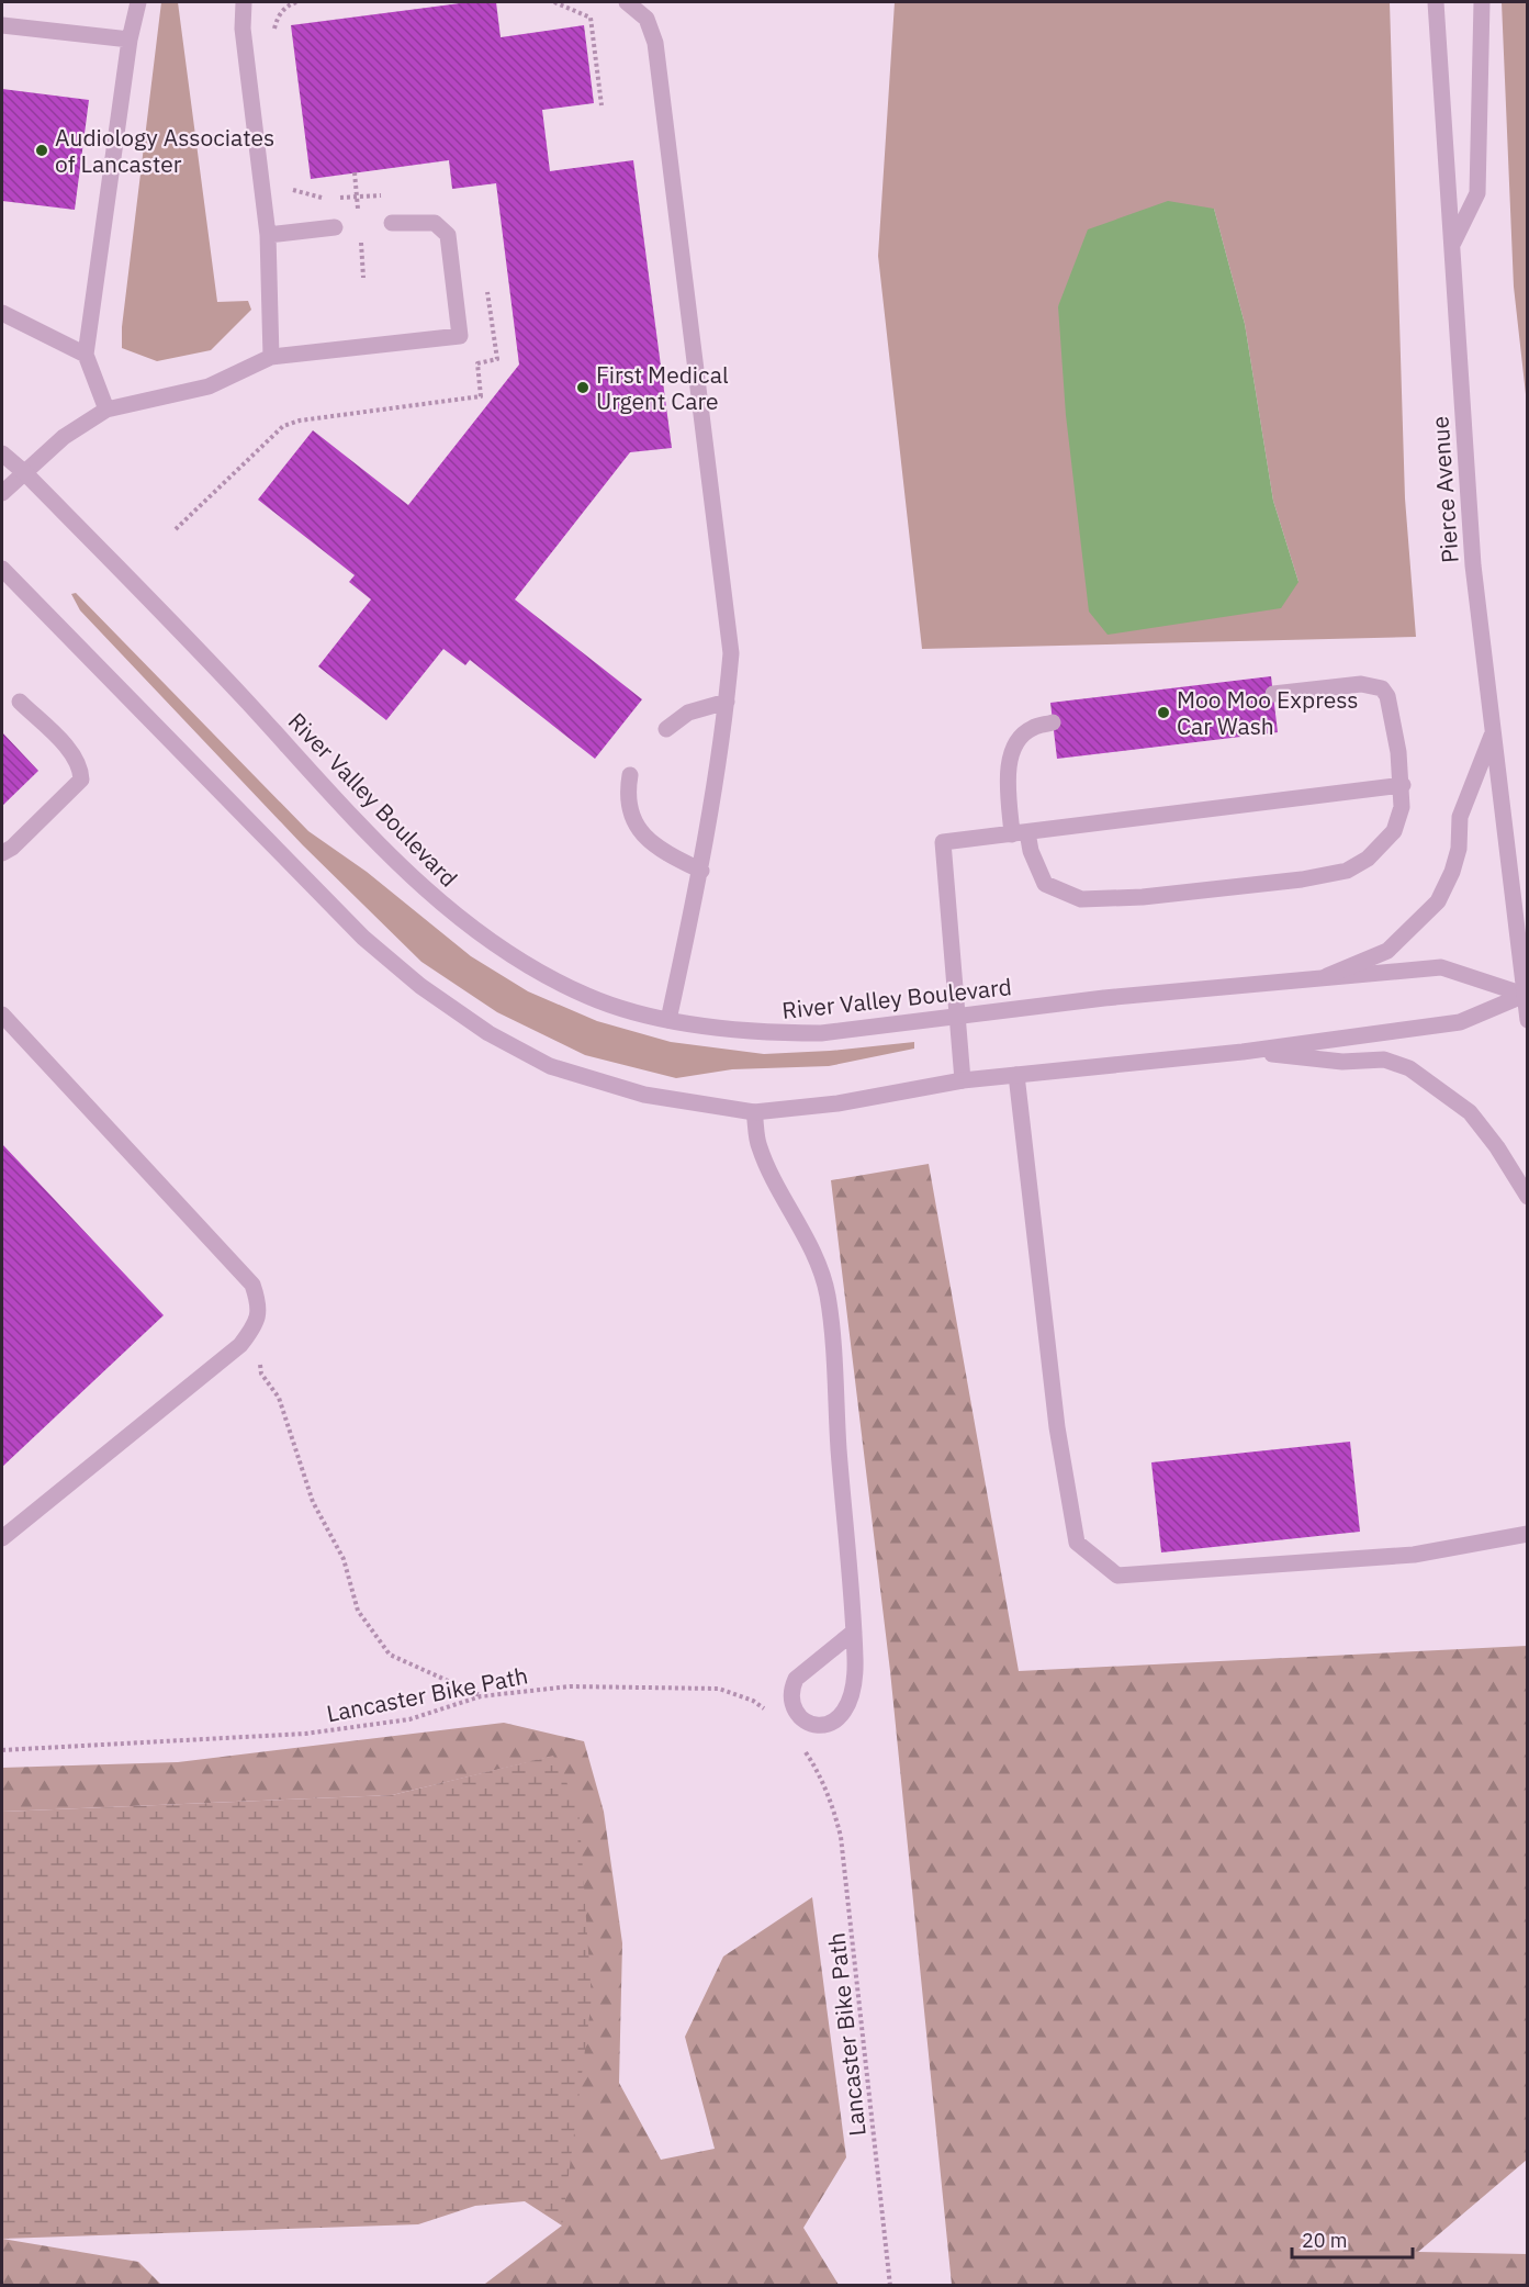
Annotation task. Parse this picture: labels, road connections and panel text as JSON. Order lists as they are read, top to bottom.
{
  "streets": {
    "street": ["Pierce Avenue", "River Valley Boulevard"],
    "path": ["Lancaster Bike Path"]
  },
  "crossings": [
    ["Pierce Avenue", "River Valley Boulevard"]
  ],
  "places": ["Audiology Associates of Lancaster", "First Medical Urgent Care", "Moo Moo Express Car Wash"],
  "scale_bar": "20 m"
}
